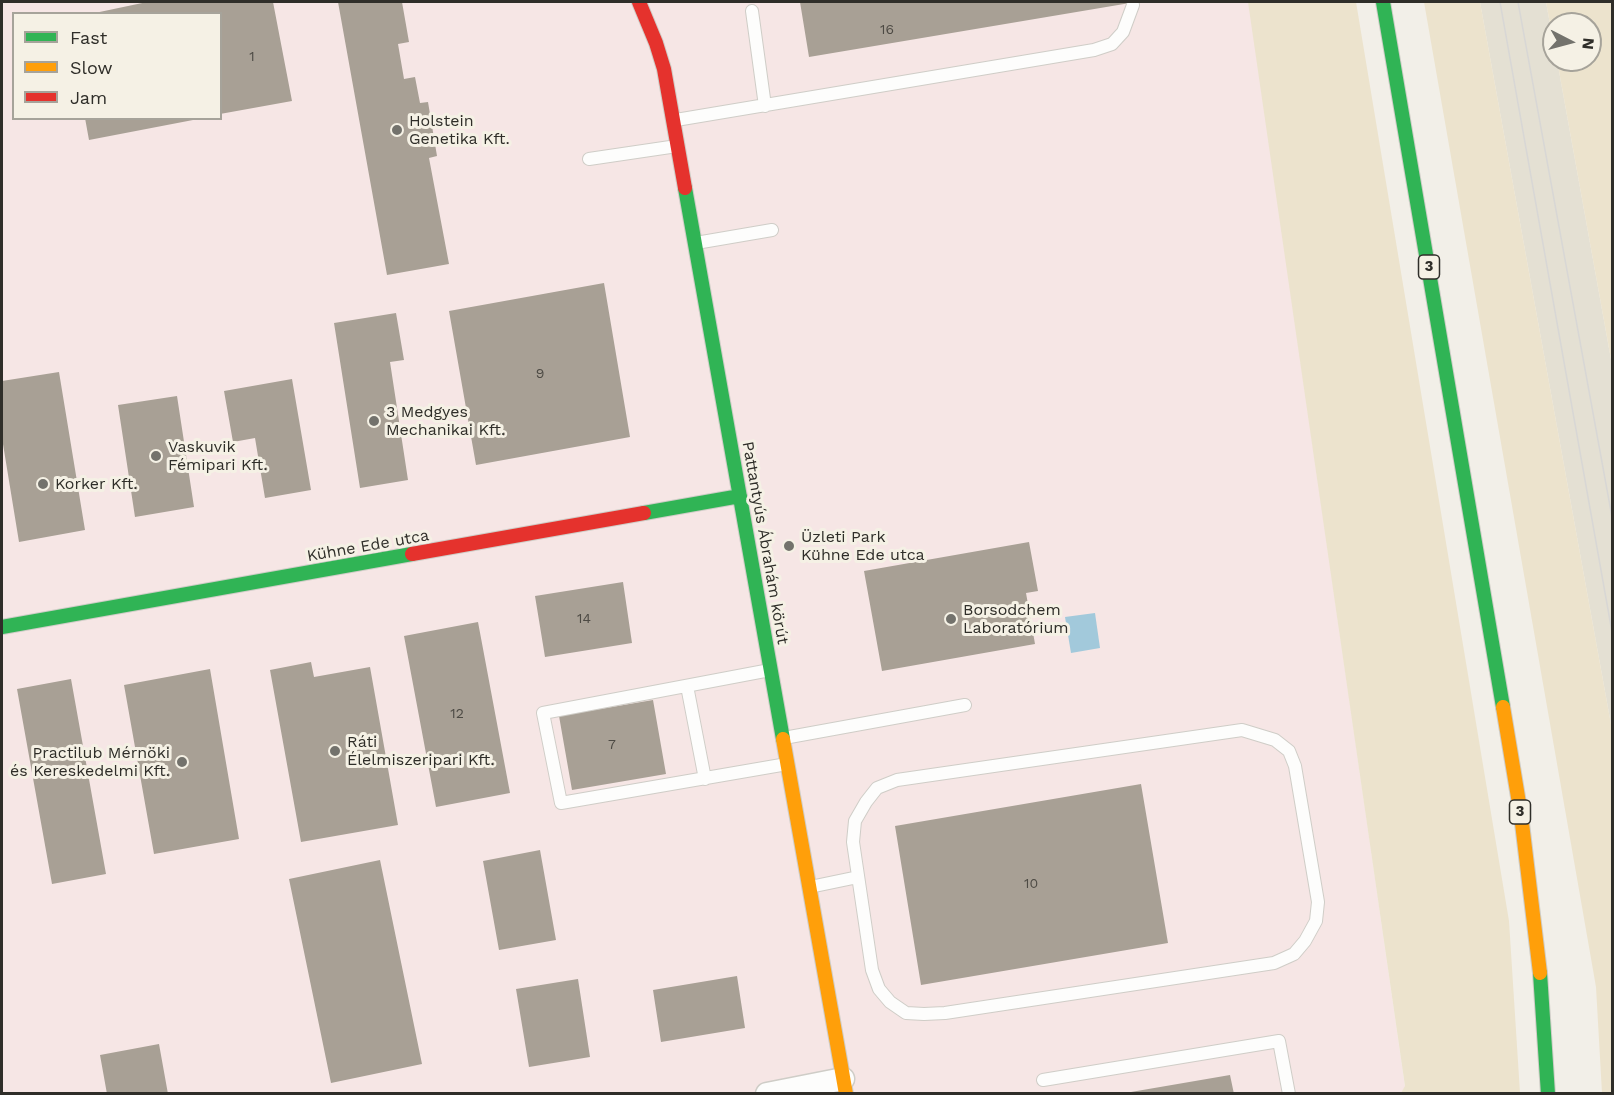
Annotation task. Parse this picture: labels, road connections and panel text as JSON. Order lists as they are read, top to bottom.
{
  "streets": {
    "street": ["3", "Pattantyús Ábrahám körút", "Kühne Ede utca"]
  },
  "crossings": [
    ["Pattantyús Ábrahám körút", "Kühne Ede utca"]
  ],
  "places": [
    "Holstein Genetika Kft.",
    "3 Medgyes Mechanikai Kft.",
    "Vaskuvik Fémipari Kft.",
    "Korker Kft.",
    "Üzleti Park Kühne Ede utca",
    "Borsodchem Laboratórium",
    "Ráti Élelmiszeripari Kft.",
    "Practilub Mérnöki és Kereskedelmi Kft."
  ],
  "house_numbers": [
    "16",
    "1",
    "9",
    "14",
    "12",
    "7",
    "10"
  ],
  "legend": ["Fast", "Slow", "Jam"],
  "north": "right"
}
